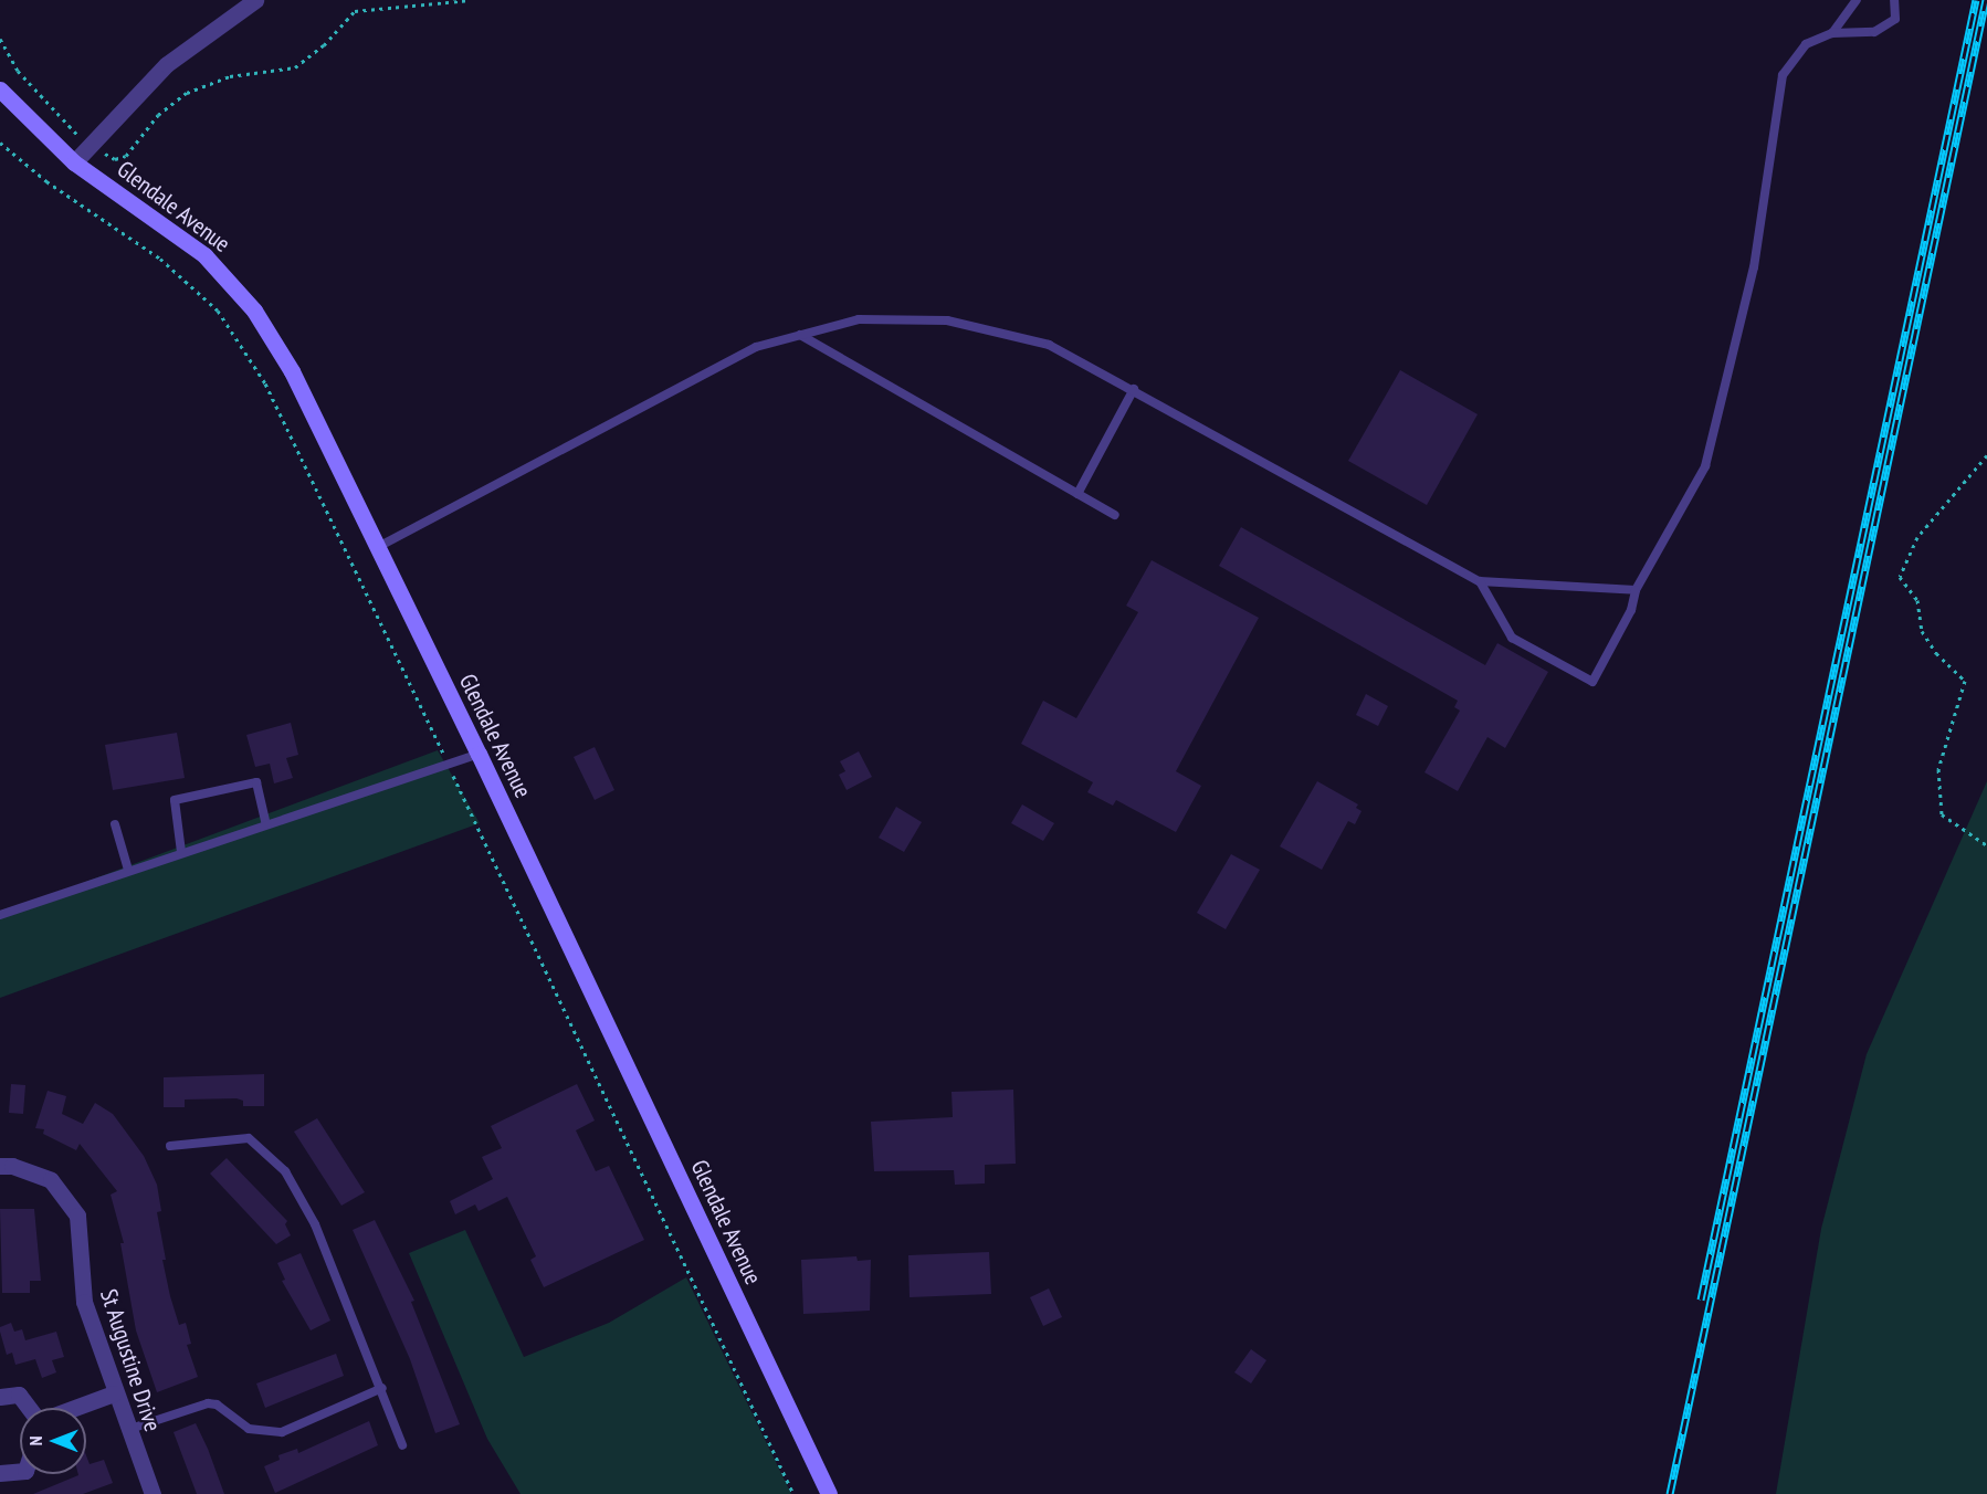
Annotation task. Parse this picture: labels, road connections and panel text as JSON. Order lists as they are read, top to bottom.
{
  "streets": {
    "main road": ["Glendale Avenue"],
    "street": ["St Augustine Drive"]
  },
  "north": "left"
}
